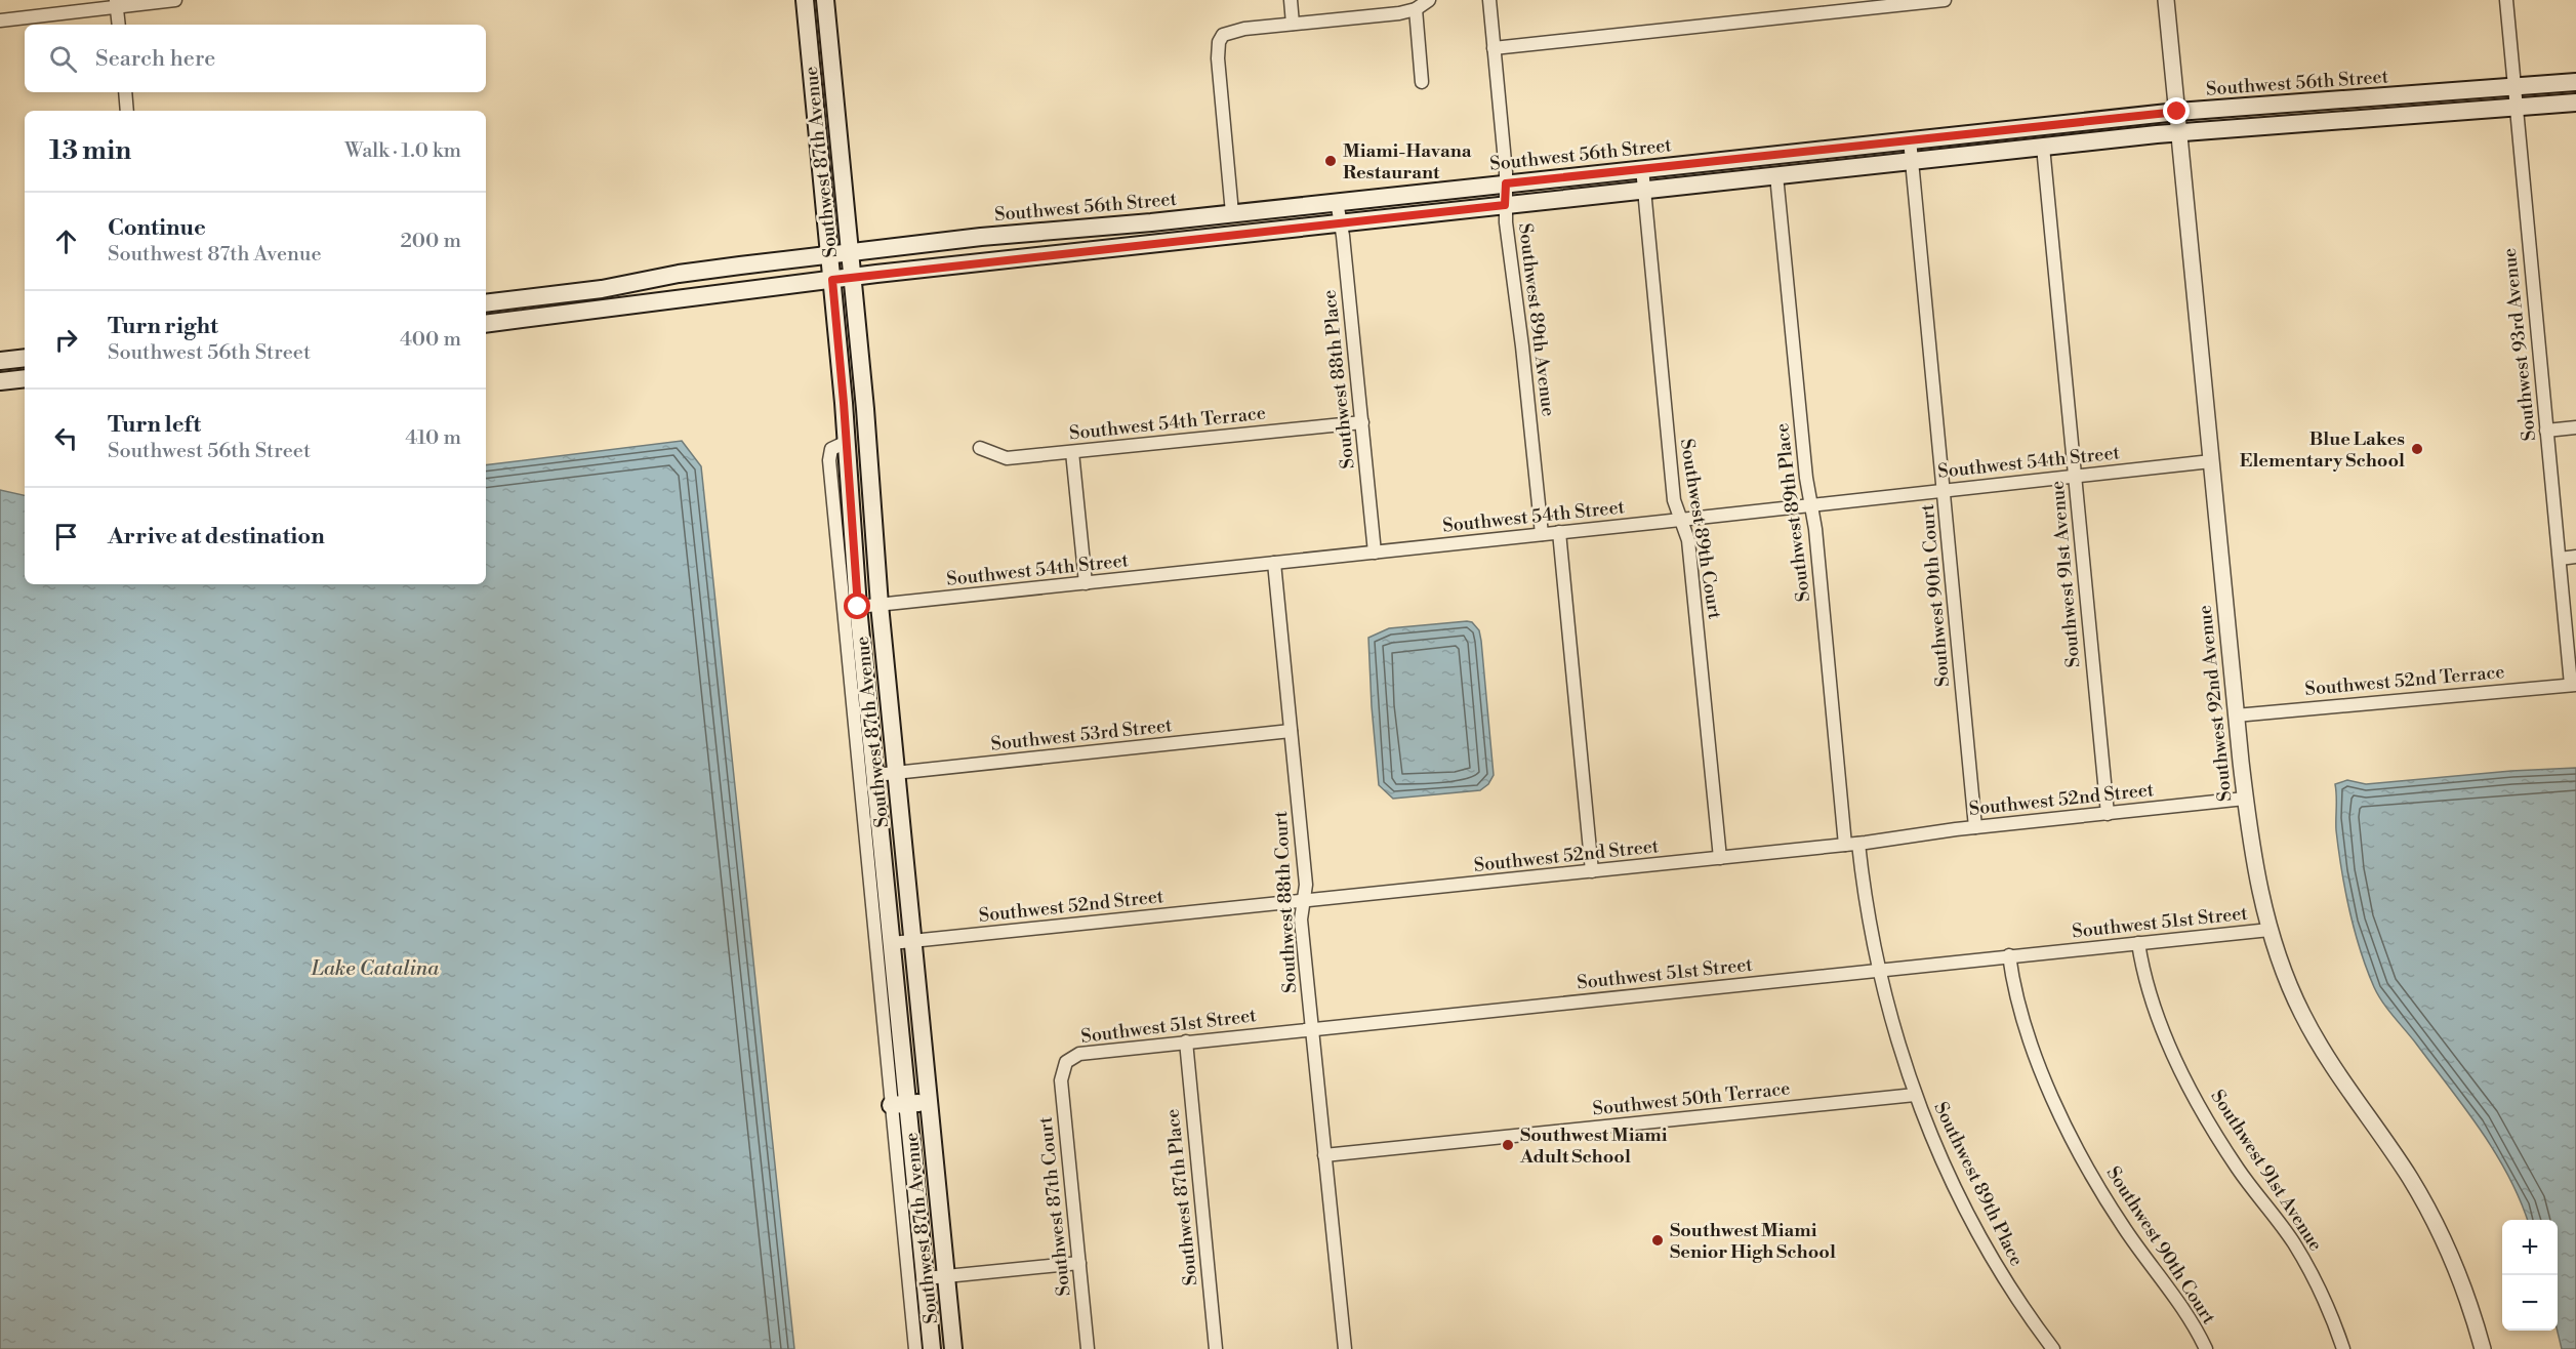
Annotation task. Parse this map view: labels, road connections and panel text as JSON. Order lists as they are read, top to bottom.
{
  "streets": {
    "main road": ["Southwest 56th Street", "Southwest 87th Avenue"],
    "street": [
      "Southwest 89th Avenue",
      "Southwest 93rd Avenue",
      "Southwest 88th Place",
      "Southwest 54th Terrace",
      "Southwest 54th Street",
      "Southwest 89th Place",
      "Southwest 89th Court",
      "Southwest 91st Avenue",
      "Southwest 90th Court",
      "Southwest 52nd Terrace",
      "Southwest 92nd Avenue",
      "Southwest 53rd Street",
      "Southwest 52nd Street",
      "Southwest 88th Court",
      "Southwest 51st Street",
      "Southwest 50th Terrace",
      "Southwest 87th Place",
      "Southwest 87th Court"
    ]
  },
  "crossings": [
    ["Southwest 56th Street", "Southwest 87th Avenue"],
    ["Southwest 56th Street", "Southwest 89th Avenue"],
    ["Southwest 56th Street", "Southwest 93rd Avenue"],
    ["Southwest 56th Street", "Southwest 88th Place"],
    ["Southwest 56th Street", "Southwest 89th Court"],
    ["Southwest 56th Street", "Southwest 90th Court"],
    ["Southwest 56th Street", "Southwest 92nd Avenue"],
    ["Southwest 87th Avenue", "Southwest 54th Street"],
    ["Southwest 87th Avenue", "Southwest 53rd Street"],
    ["Southwest 87th Avenue", "Southwest 52nd Street"],
    ["Southwest 89th Avenue", "Southwest 54th Street"],
    ["Southwest 93rd Avenue", "Southwest 52nd Terrace"],
    ["Southwest 88th Place", "Southwest 54th Terrace"],
    ["Southwest 88th Place", "Southwest 54th Street"],
    ["Southwest 54th Street", "Southwest 89th Place"],
    ["Southwest 54th Street", "Southwest 89th Court"],
    ["Southwest 54th Street", "Southwest 91st Avenue"],
    ["Southwest 54th Street", "Southwest 90th Court"],
    ["Southwest 54th Street", "Southwest 92nd Avenue"],
    ["Southwest 54th Street", "Southwest 88th Court"],
    ["Southwest 89th Place", "Southwest 52nd Street"],
    ["Southwest 89th Place", "Southwest 51st Street"],
    ["Southwest 89th Place", "Southwest 50th Terrace"],
    ["Southwest 89th Court", "Southwest 52nd Street"],
    ["Southwest 91st Avenue", "Southwest 52nd Street"],
    ["Southwest 91st Avenue", "Southwest 51st Street"],
    ["Southwest 90th Court", "Southwest 52nd Street"],
    ["Southwest 90th Court", "Southwest 51st Street"],
    ["Southwest 52nd Terrace", "Southwest 92nd Avenue"],
    ["Southwest 92nd Avenue", "Southwest 52nd Street"],
    ["Southwest 92nd Avenue", "Southwest 51st Street"],
    ["Southwest 53rd Street", "Southwest 88th Court"],
    ["Southwest 52nd Street", "Southwest 88th Court"],
    ["Southwest 88th Court", "Southwest 51st Street"],
    ["Southwest 88th Court", "Southwest 50th Terrace"],
    ["Southwest 51st Street", "Southwest 87th Place"],
    ["Southwest 51st Street", "Southwest 87th Court"]
  ],
  "water": ["Lake Catalina"],
  "places": [
    "Miami-Havana Restaurant",
    "Blue Lakes Elementary School",
    "Southwest Miami Adult School",
    "Southwest Miami Senior High School"
  ],
  "page": {
    "search": "Search here",
    "heading": ["13 min", "Walk · 1.0 km"],
    "list": [
      ["Continue", "Southwest 87th Avenue", "200 m"],
      ["Turn right", "Southwest 56th Street", "400 m"],
      ["Turn left", "Southwest 56th Street", "410 m"],
      "Arrive at destination"
    ],
    "map_buttons": ["+", "−"]
  }
}
